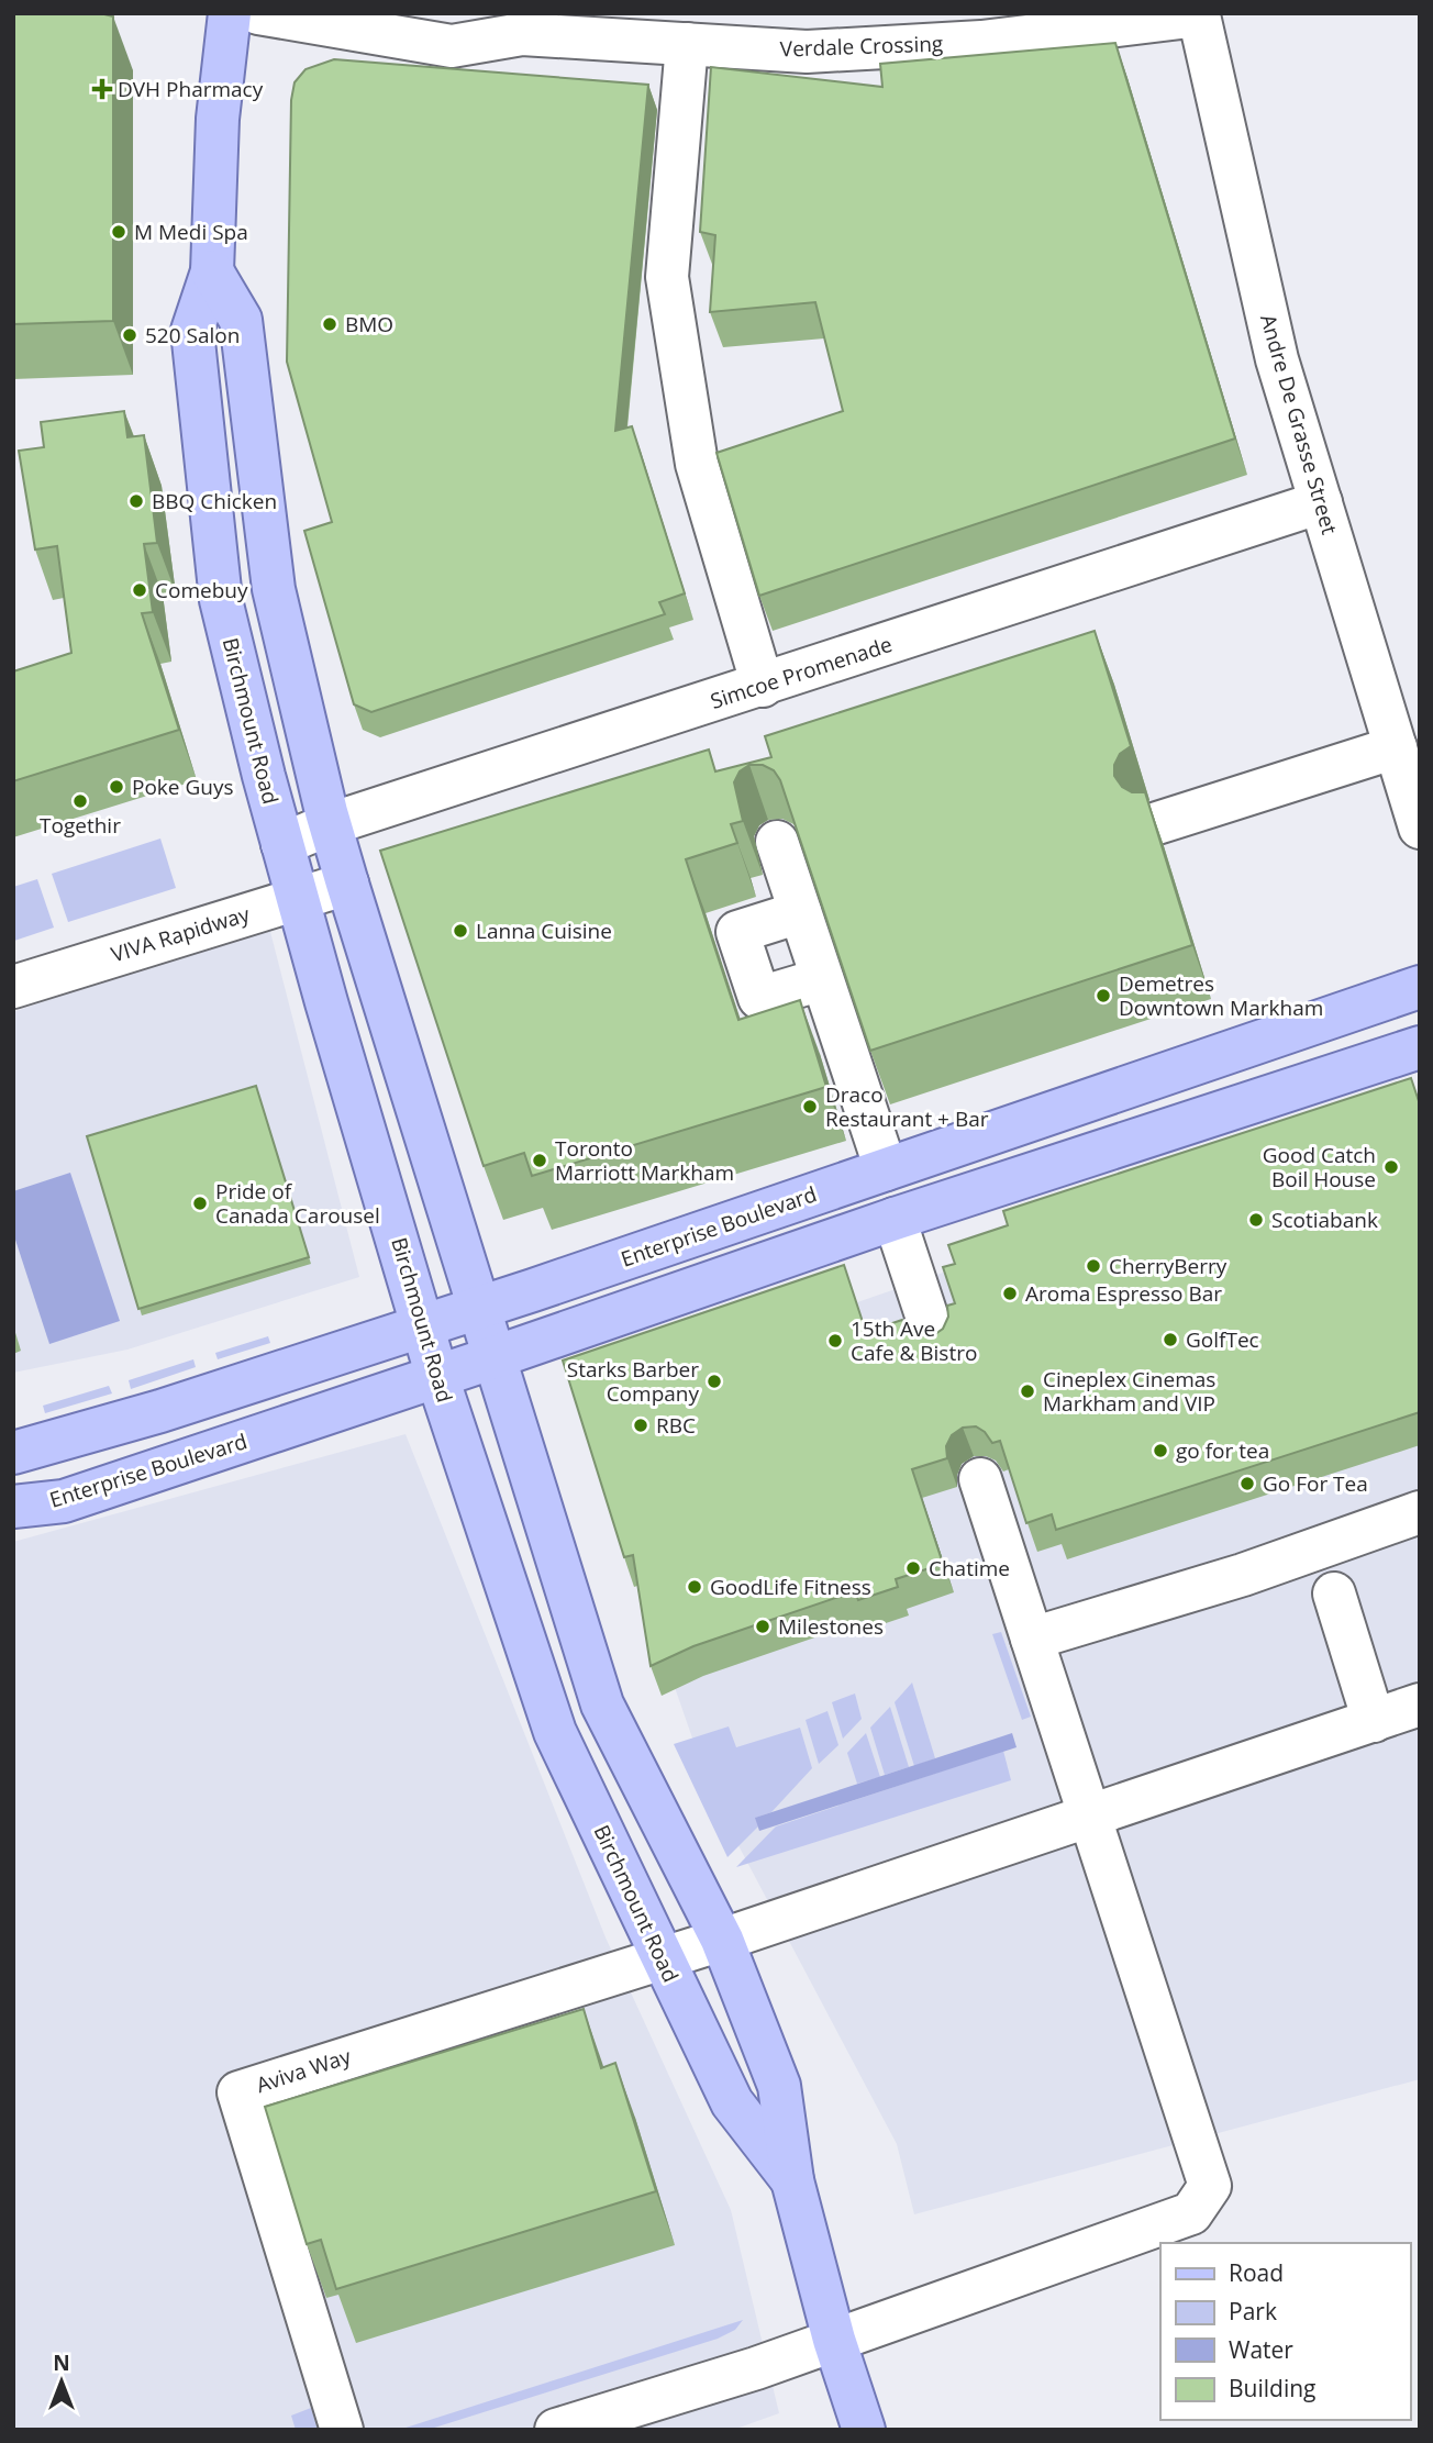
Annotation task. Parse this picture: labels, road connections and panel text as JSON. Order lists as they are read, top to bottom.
{
  "streets": {
    "main road": ["Birchmount Road", "Enterprise Boulevard"],
    "street": [
      "Verdale Crossing",
      "Andre De Grasse Street",
      "Simcoe Promenade",
      "VIVA Rapidway",
      "Aviva Way"
    ]
  },
  "crossings": [
    ["Verdale Crossing", "Andre De Grasse Street"],
    ["Andre De Grasse Street", "Simcoe Promenade"],
    ["Simcoe Promenade", "Birchmount Road"],
    ["Birchmount Road", "VIVA Rapidway"],
    ["Birchmount Road", "Enterprise Boulevard"],
    ["Birchmount Road", "Aviva Way"]
  ],
  "places": {
    "health": ["DVH Pharmacy"],
    "other": [
      "M Medi Spa",
      "BMO",
      "520 Salon",
      "BBQ Chicken",
      "Comebuy",
      "Poke Guys",
      "Togethir",
      "Lanna Cuisine",
      "Demetres Downtown Markham",
      "Draco Restaurant + Bar",
      "Toronto Marriott Markham",
      "Good Catch Boil House",
      "Pride of Canada Carousel",
      "Scotiabank",
      "CherryBerry",
      "Aroma Espresso Bar",
      "GolfTec",
      "15th Ave Cafe & Bistro",
      "Starks Barber Company",
      "Cineplex Cinemas Markham and VIP",
      "RBC",
      "go for tea",
      "Go For Tea",
      "Chatime",
      "GoodLife Fitness",
      "Milestones"
    ]
  },
  "legend": [
    "Road",
    "Park",
    "Water",
    "Building"
  ],
  "north": "top"
}
